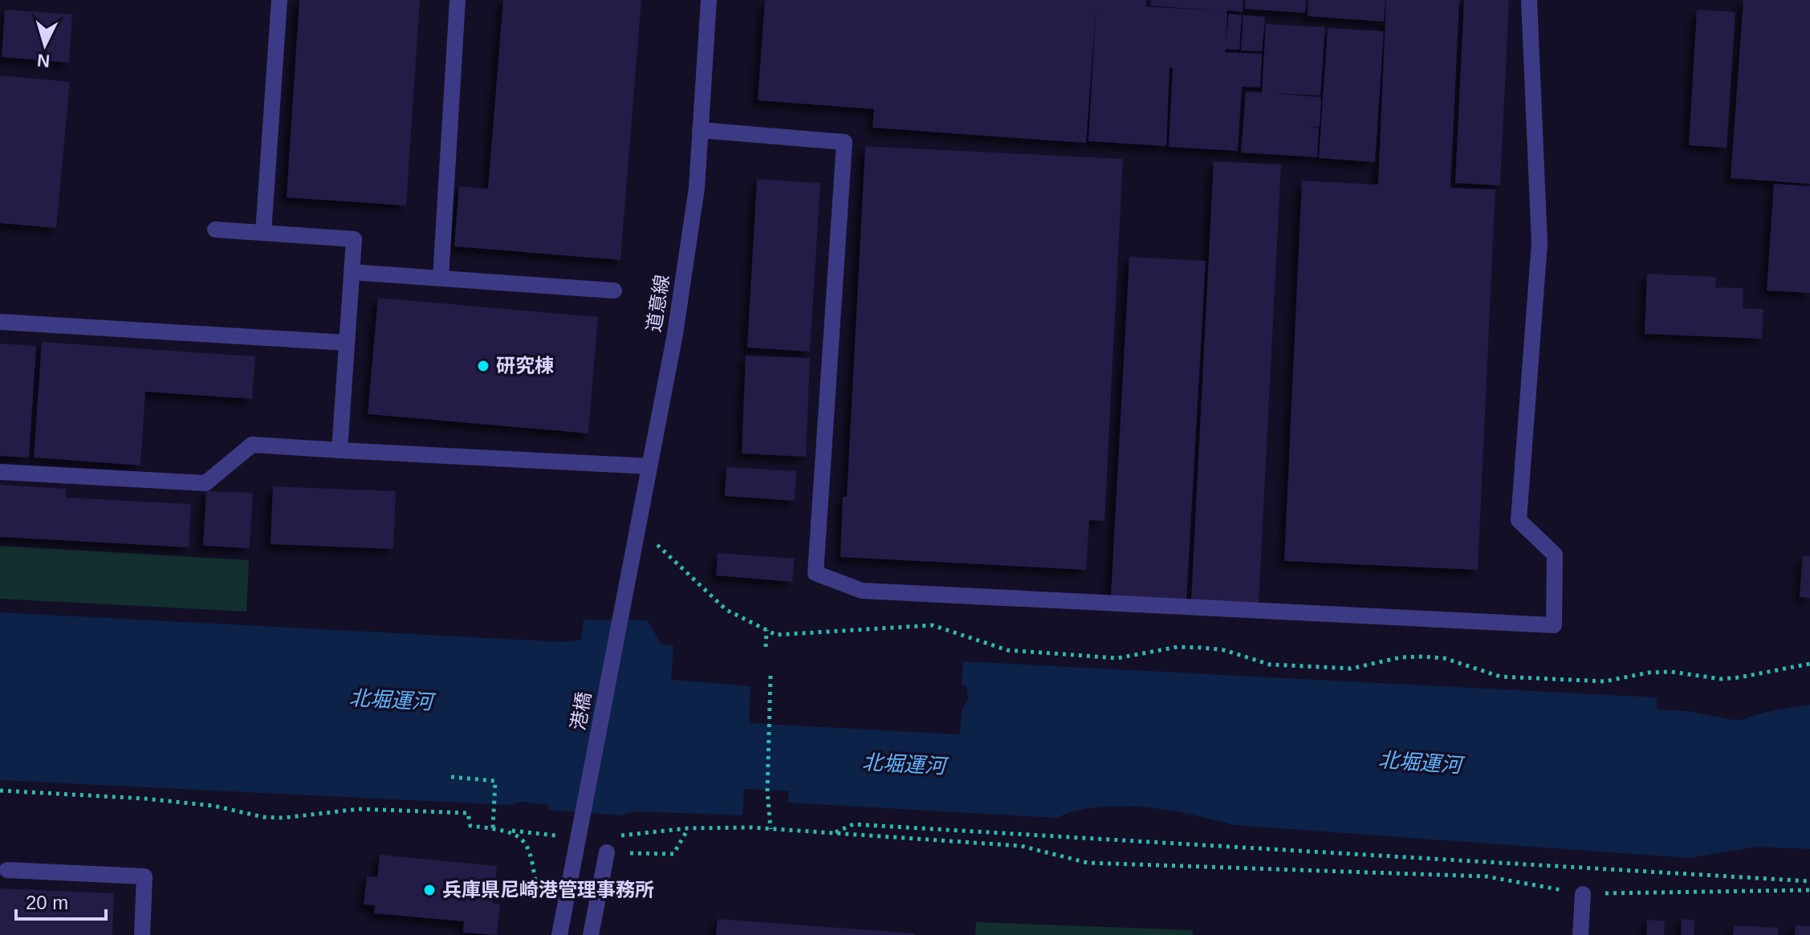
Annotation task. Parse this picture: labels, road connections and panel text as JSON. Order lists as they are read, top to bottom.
{
  "streets": {
    "street": ["道意線", "港橋"]
  },
  "crossings": [
    ["道意線", "港橋"]
  ],
  "water": ["北堀運河"],
  "places": ["研究棟", "兵庫県尼崎港管理事務所"],
  "scale_bar": "20 m",
  "north": "bottom"
}
